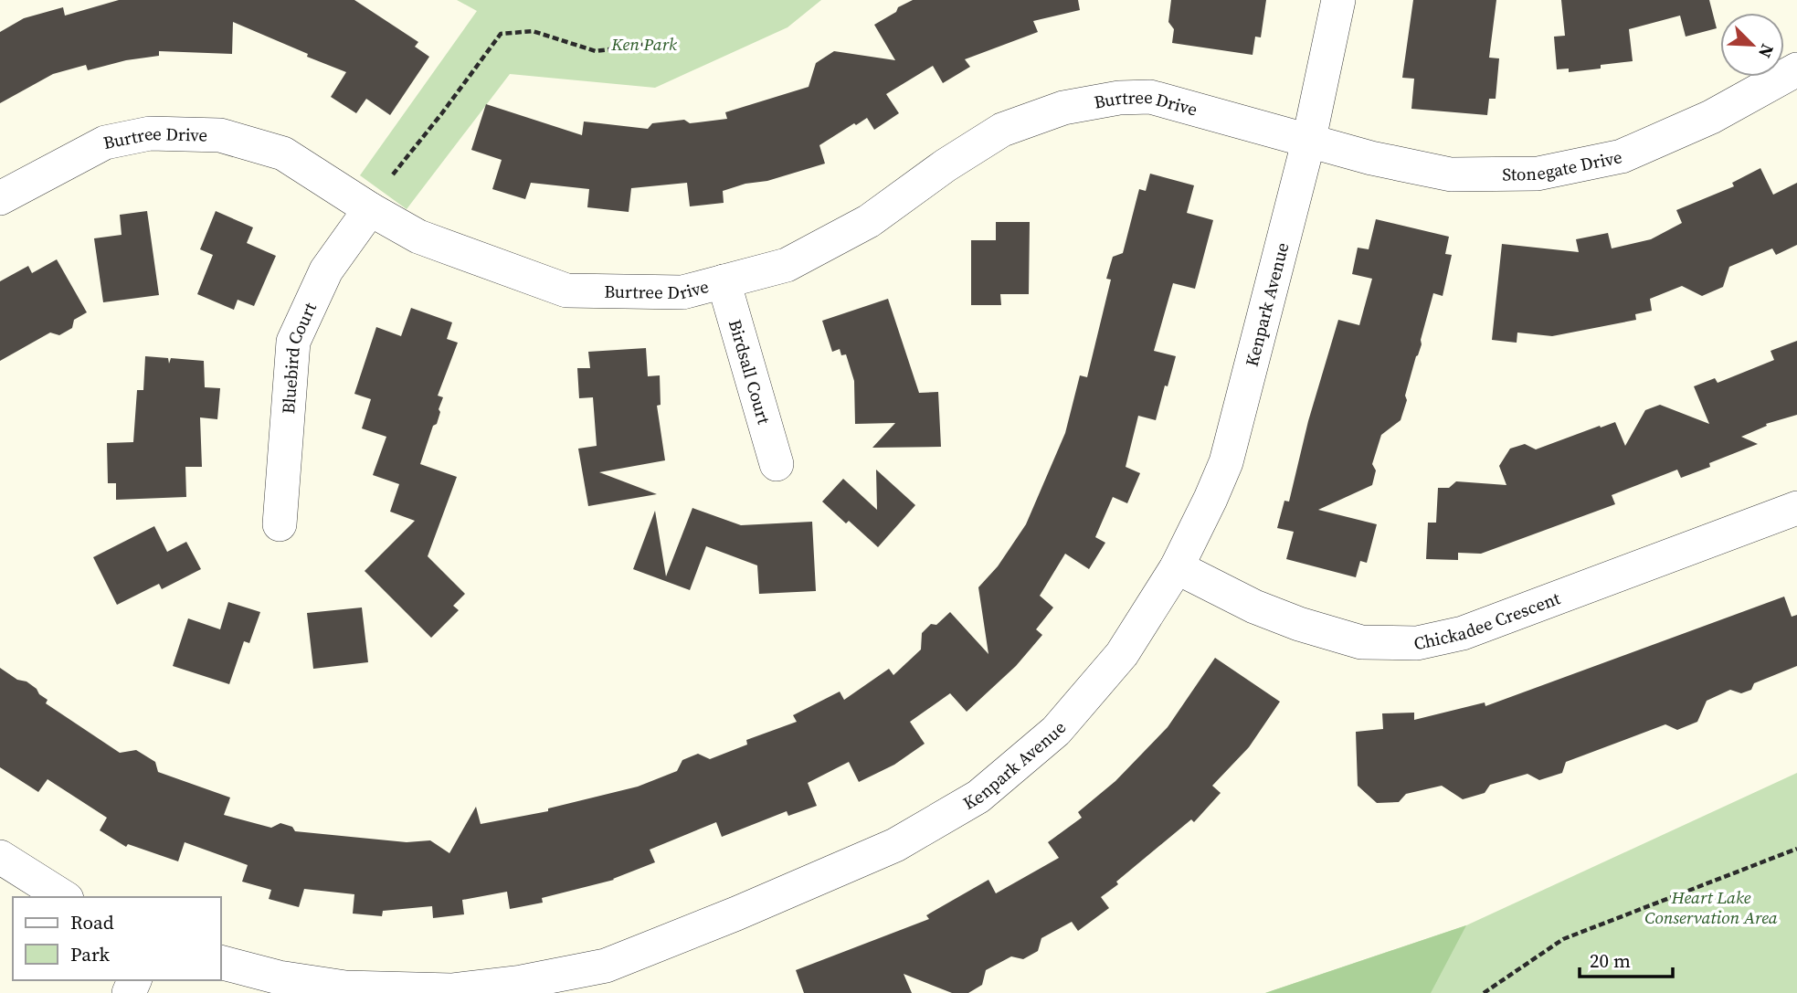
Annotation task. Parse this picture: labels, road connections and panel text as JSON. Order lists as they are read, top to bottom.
{
  "streets": {
    "street": [
      "Burtree Drive",
      "Stonegate Drive",
      "Kenpark Avenue",
      "Bluebird Court",
      "Birdsall Court",
      "Chickadee Crescent"
    ]
  },
  "crossings": [
    ["Burtree Drive", "Stonegate Drive"],
    ["Burtree Drive", "Kenpark Avenue"],
    ["Burtree Drive", "Bluebird Court"],
    ["Burtree Drive", "Birdsall Court"],
    ["Stonegate Drive", "Kenpark Avenue"],
    ["Kenpark Avenue", "Chickadee Crescent"]
  ],
  "parks": ["Ken Park", "Heart Lake Conservation Area"],
  "legend": ["Road", "Park"],
  "scale_bar": "20 m",
  "north": "bottom right"
}
